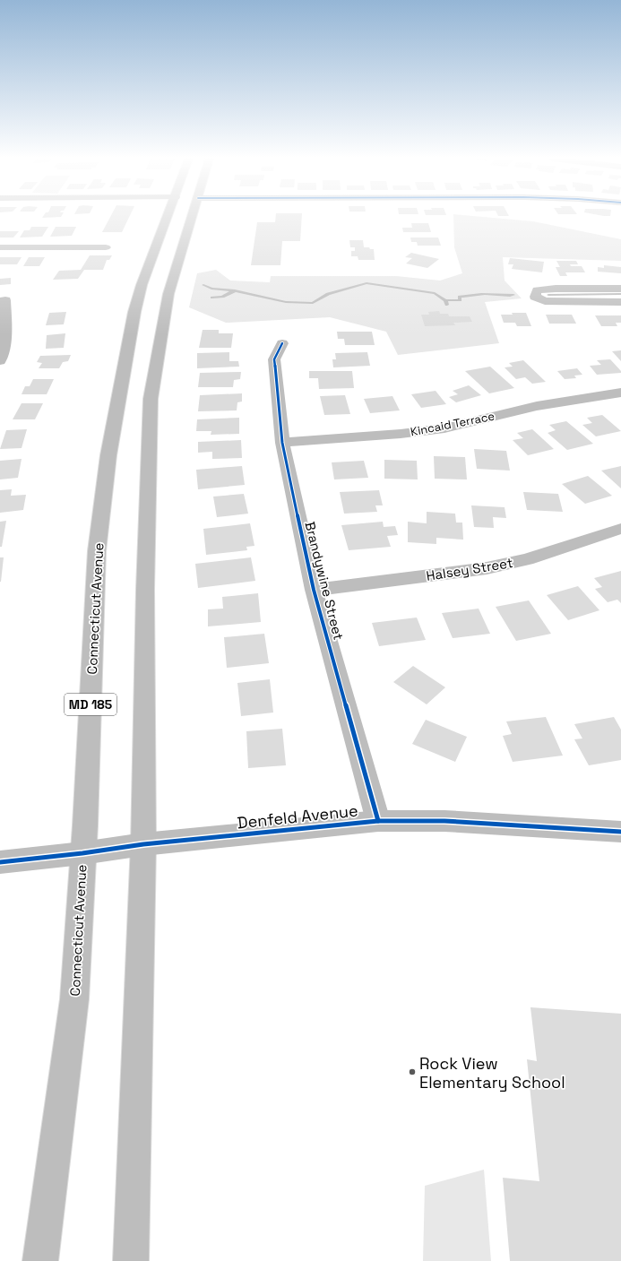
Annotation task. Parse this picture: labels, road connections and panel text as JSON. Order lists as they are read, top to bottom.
{
  "streets": {
    "street": [
      "Kincaid Terrace",
      "Halsey Street",
      "Brandywine Street",
      "Connecticut Avenue",
      "MD 185",
      "Denfeld Avenue"
    ]
  },
  "crossings": [
    ["Kincaid Terrace", "Brandywine Street"],
    ["Halsey Street", "Brandywine Street"],
    ["Brandywine Street", "Denfeld Avenue"],
    ["Connecticut Avenue", "Denfeld Avenue"]
  ],
  "places": ["Rock View Elementary School"]
}
